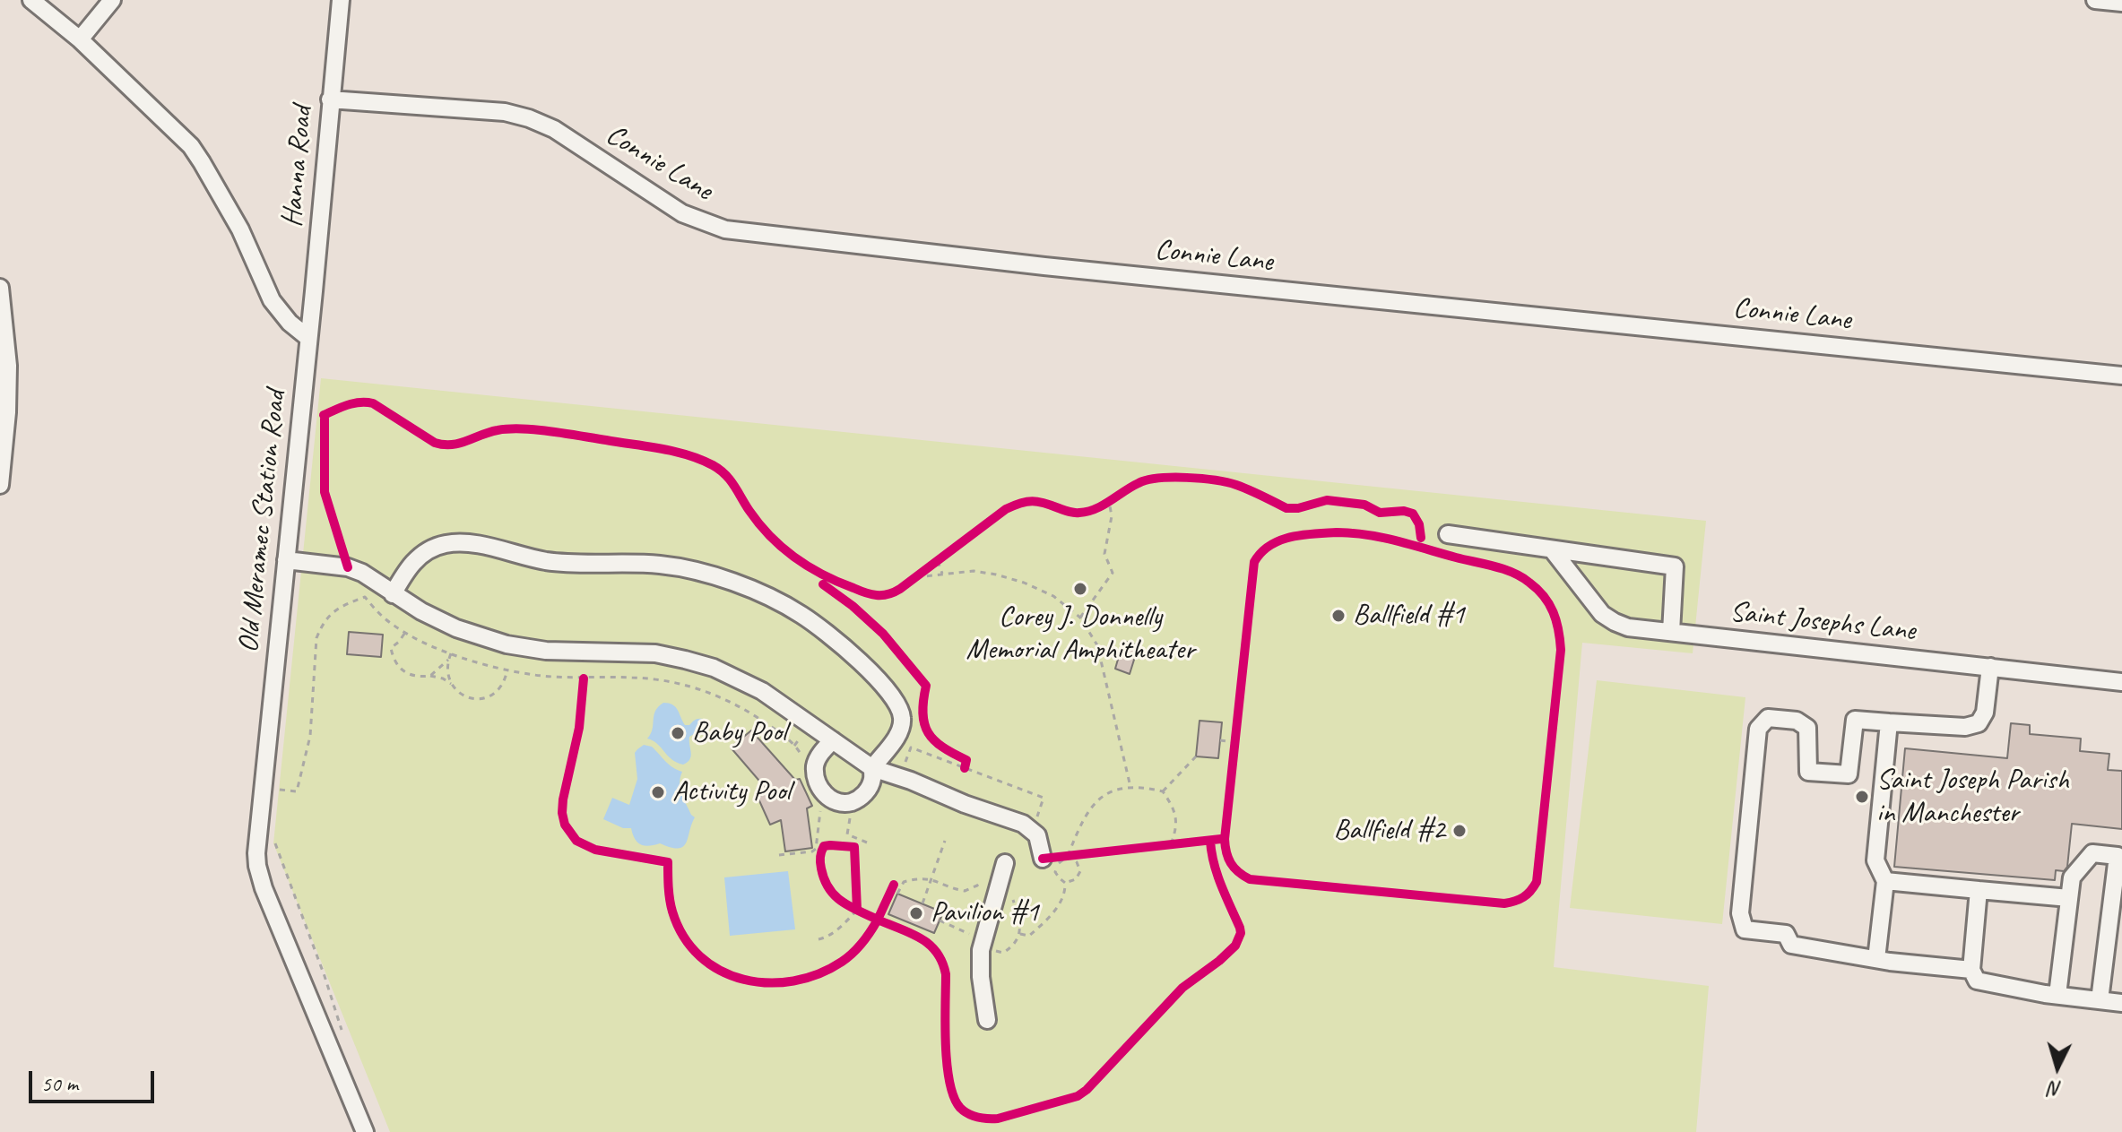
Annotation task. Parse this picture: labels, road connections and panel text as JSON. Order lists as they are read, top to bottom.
{
  "streets": {
    "street": [
      "Connie Lane",
      "Hanna Road",
      "Old Meramec Station Road",
      "Saint Josephs Lane"
    ]
  },
  "crossings": [
    ["Connie Lane", "Hanna Road"],
    ["Hanna Road", "Old Meramec Station Road"]
  ],
  "places": [
    "Corey J. Donnelly Memorial Amphitheater",
    "Ballfield #1",
    "Baby Pool",
    "Activity Pool",
    "Saint Joseph Parish in Manchester",
    "Ballfield #2",
    "Pavilion #1"
  ],
  "scale_bar": "50 m",
  "north": "bottom"
}
